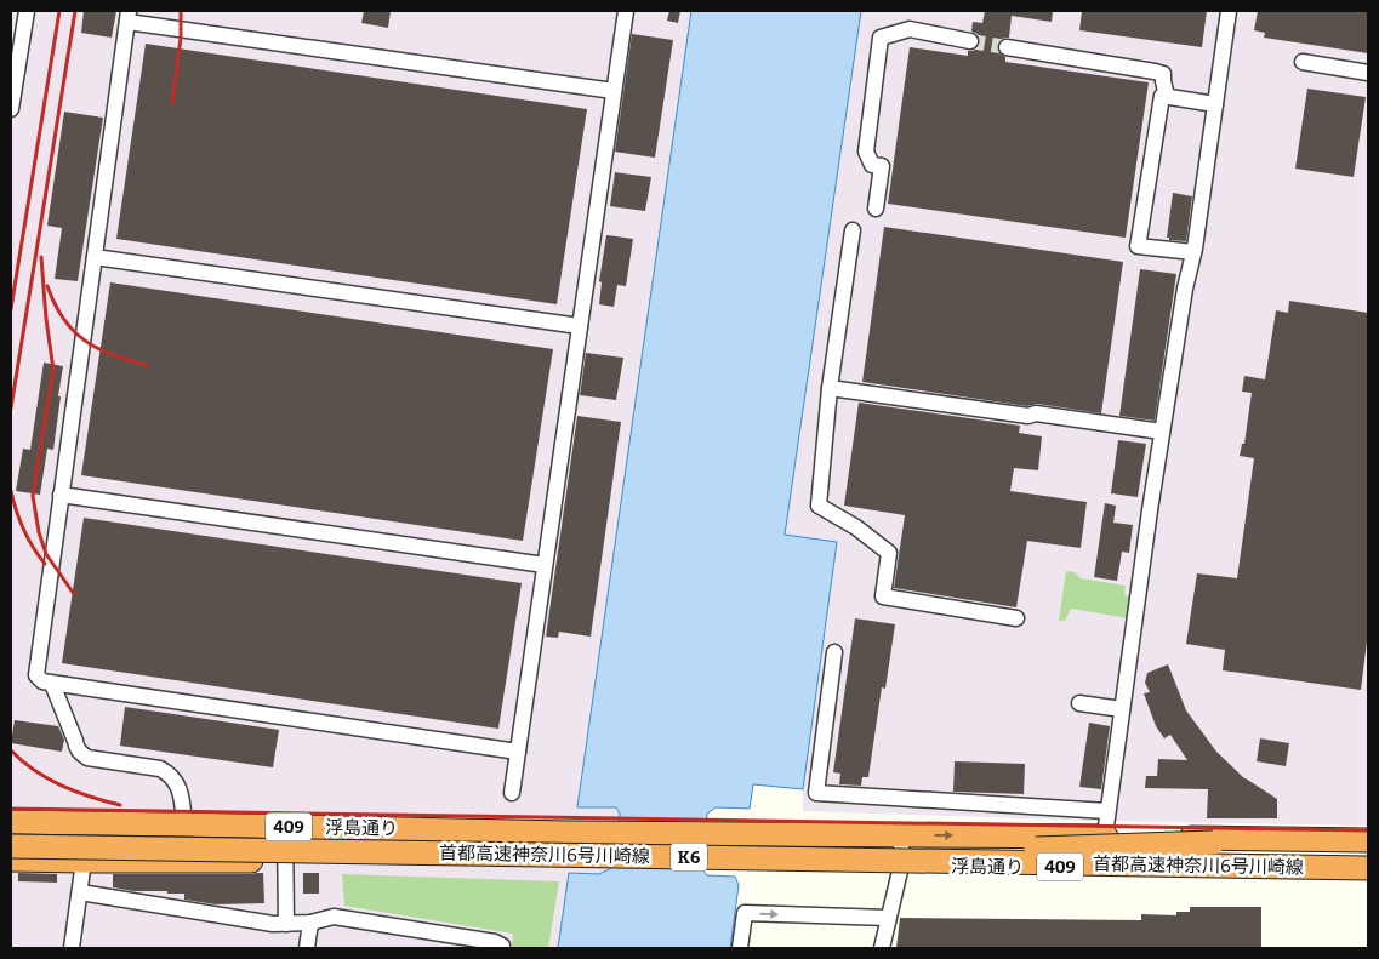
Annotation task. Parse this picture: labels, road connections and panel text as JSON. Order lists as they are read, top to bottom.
{
  "streets": {
    "highway": [
      "409",
      "浮島通り",
      "首都高速神奈川6号川崎線",
      "K6"
    ]
  },
  "crossings": [
    ["浮島通り", "首都高速神奈川6号川崎線"]
  ]
}
